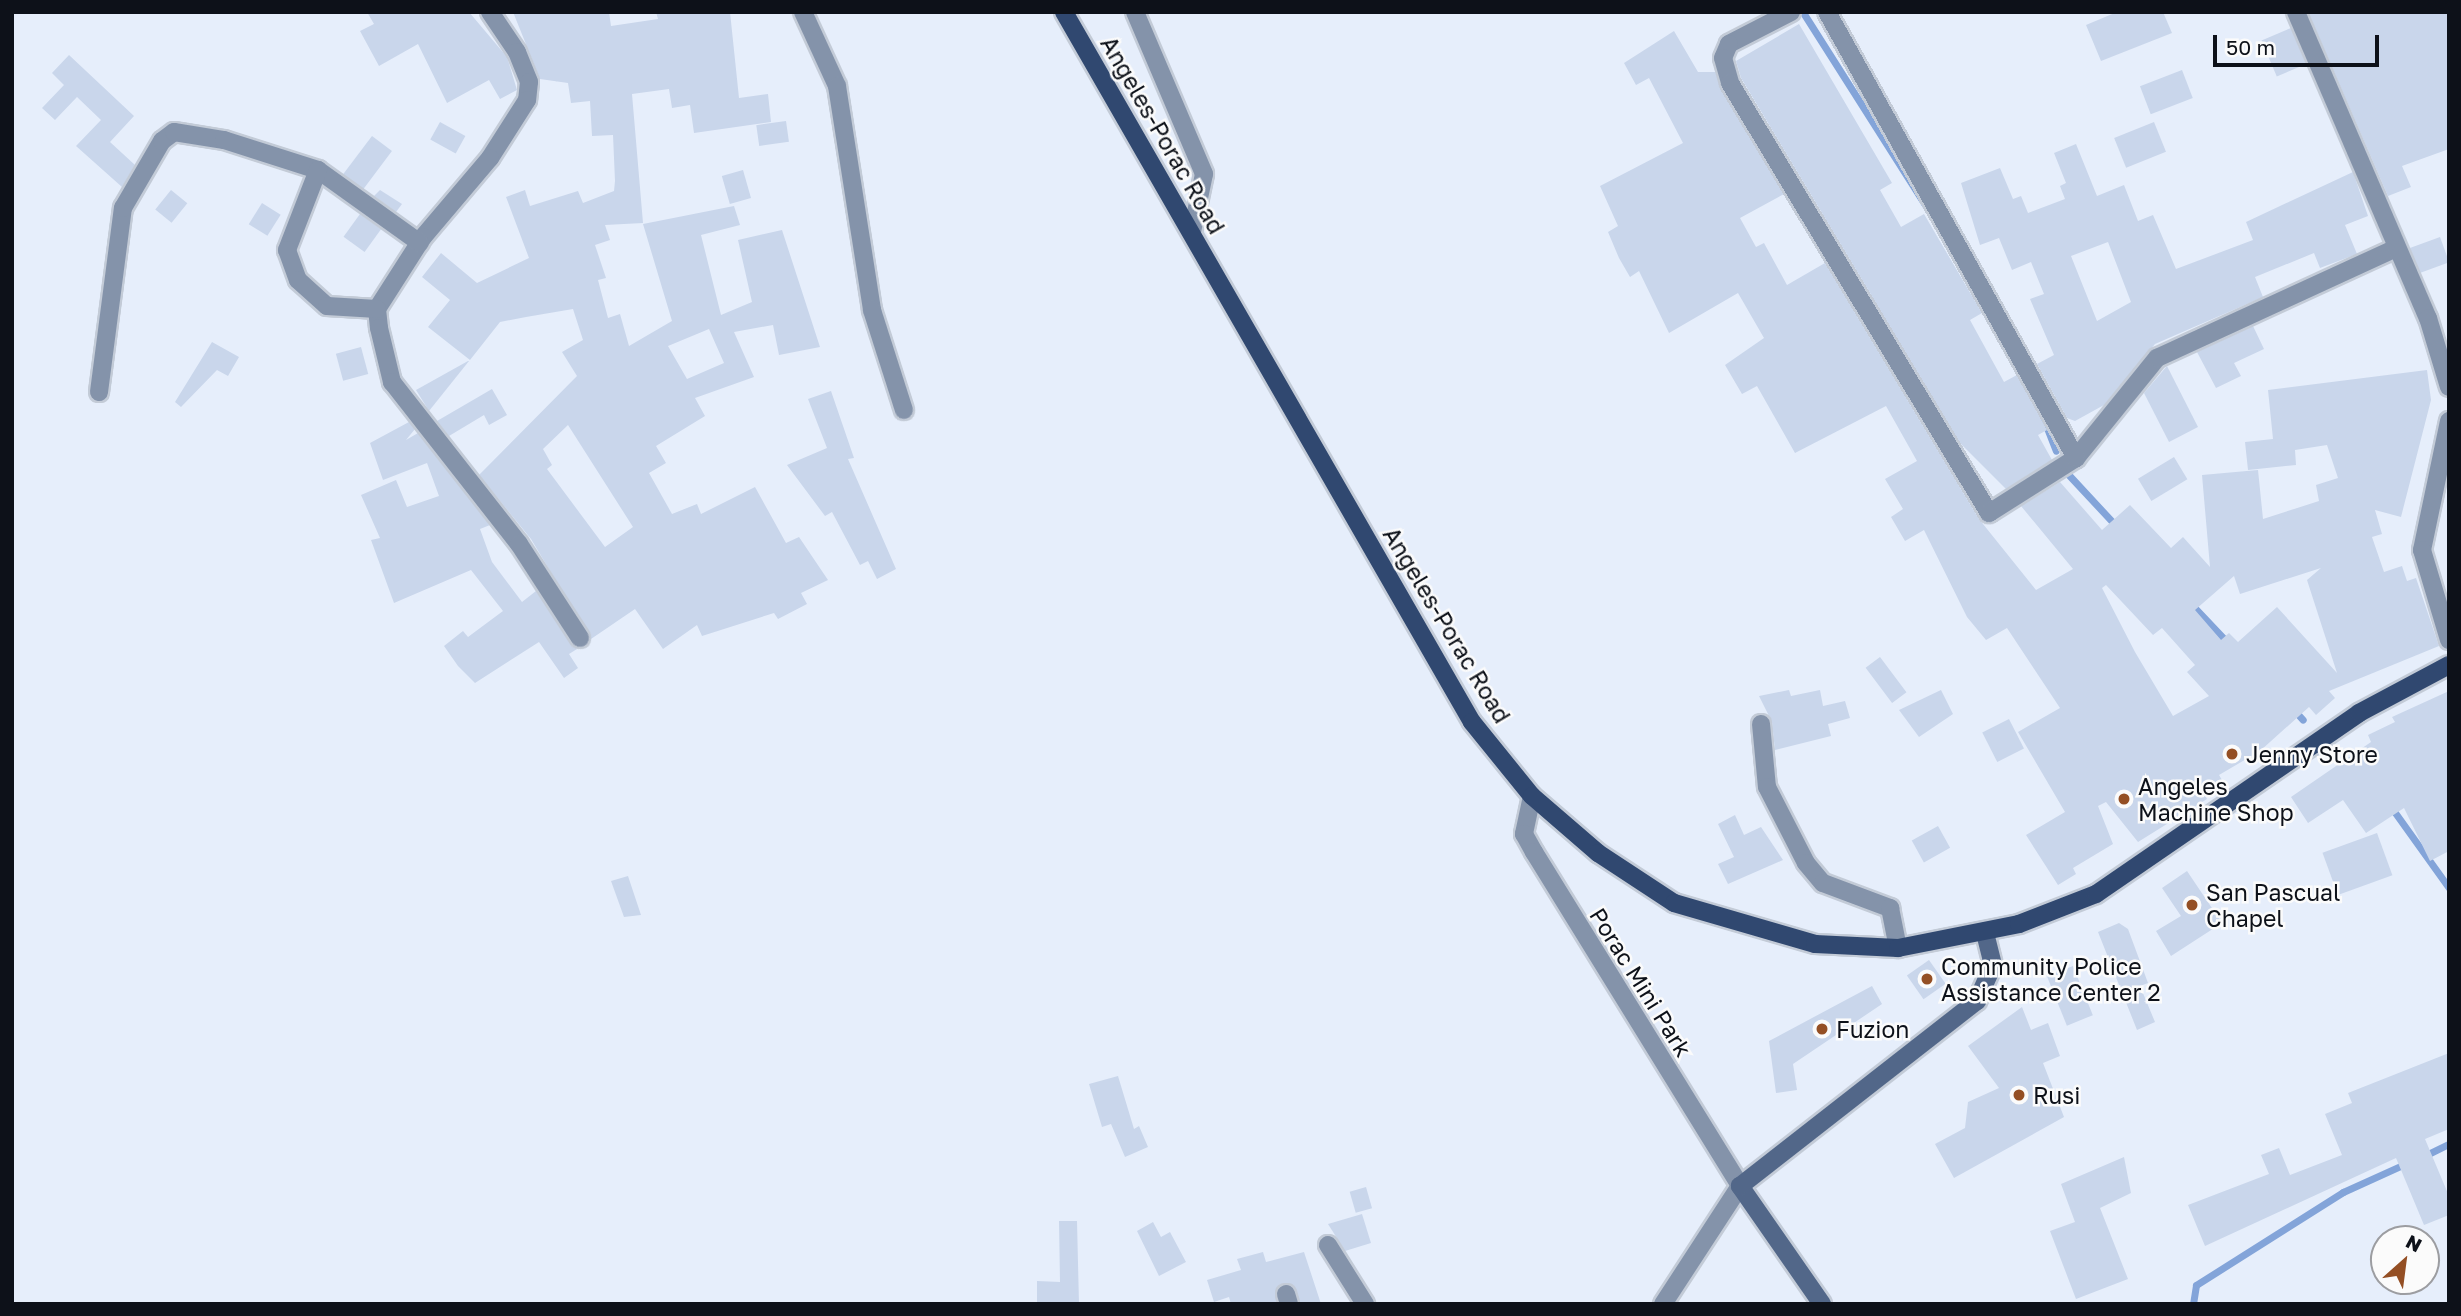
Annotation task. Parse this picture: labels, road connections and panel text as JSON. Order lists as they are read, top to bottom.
{
  "streets": {
    "main road": ["Angeles-Porac Road"],
    "street": ["Porac Mini Park"]
  },
  "crossings": [
    ["Angeles-Porac Road", "Porac Mini Park"]
  ],
  "places": [
    "Jenny Store",
    "Angeles Machine Shop",
    "San Pascual Chapel",
    "Community Police Assistance Center 2",
    "Fuzion",
    "Rusi"
  ],
  "scale_bar": "50 m",
  "north": "top right"
}
